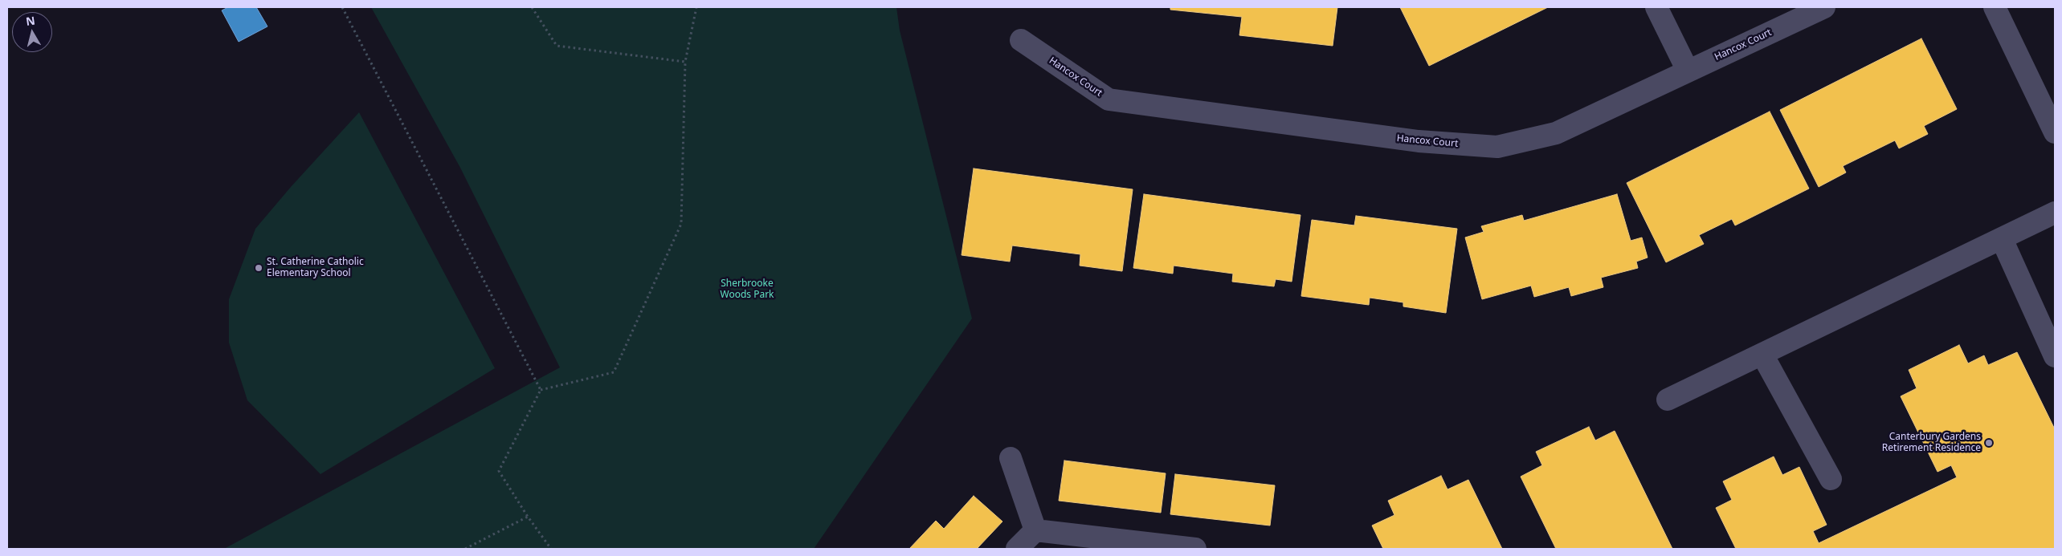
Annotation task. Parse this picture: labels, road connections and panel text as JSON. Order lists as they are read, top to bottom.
{
  "streets": {
    "street": ["Hancox Court"]
  },
  "parks": ["Sherbrooke Woods Park"],
  "places": ["St. Catherine Catholic Elementary School", "Canterbury Gardens Retirement Residence"],
  "north": "top"
}
